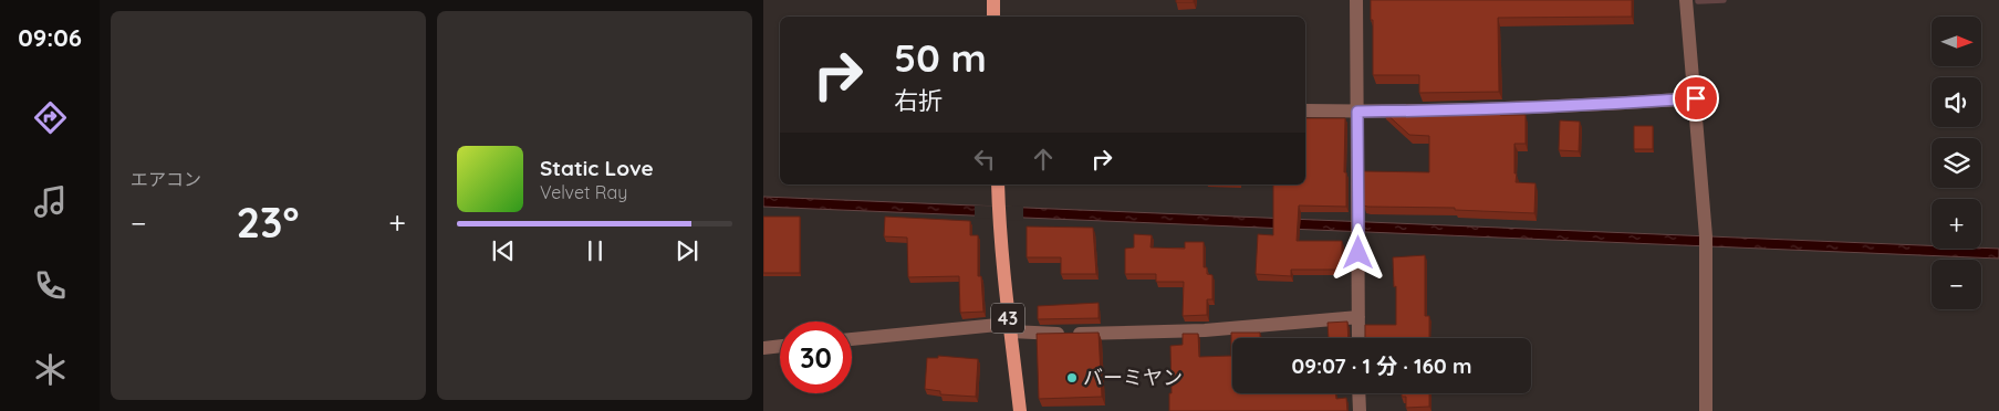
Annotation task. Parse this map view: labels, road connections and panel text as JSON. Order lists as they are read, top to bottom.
{
  "streets": {
    "main road": ["43"]
  },
  "places": ["バーミヤン"],
  "north": "right",
  "page": {
    "tabs": "09:06",
    "tile": "エアコン",
    "map_buttons": ["+", "−"],
    "turn": ["50 m", "右折"],
    "song": ["Static Love", "Velvet Ray"],
    "heat": ["−", "23°", "+"],
    "limit": "30",
    "trip": "09:07 · 1 分 · 160 m"
  }
}
